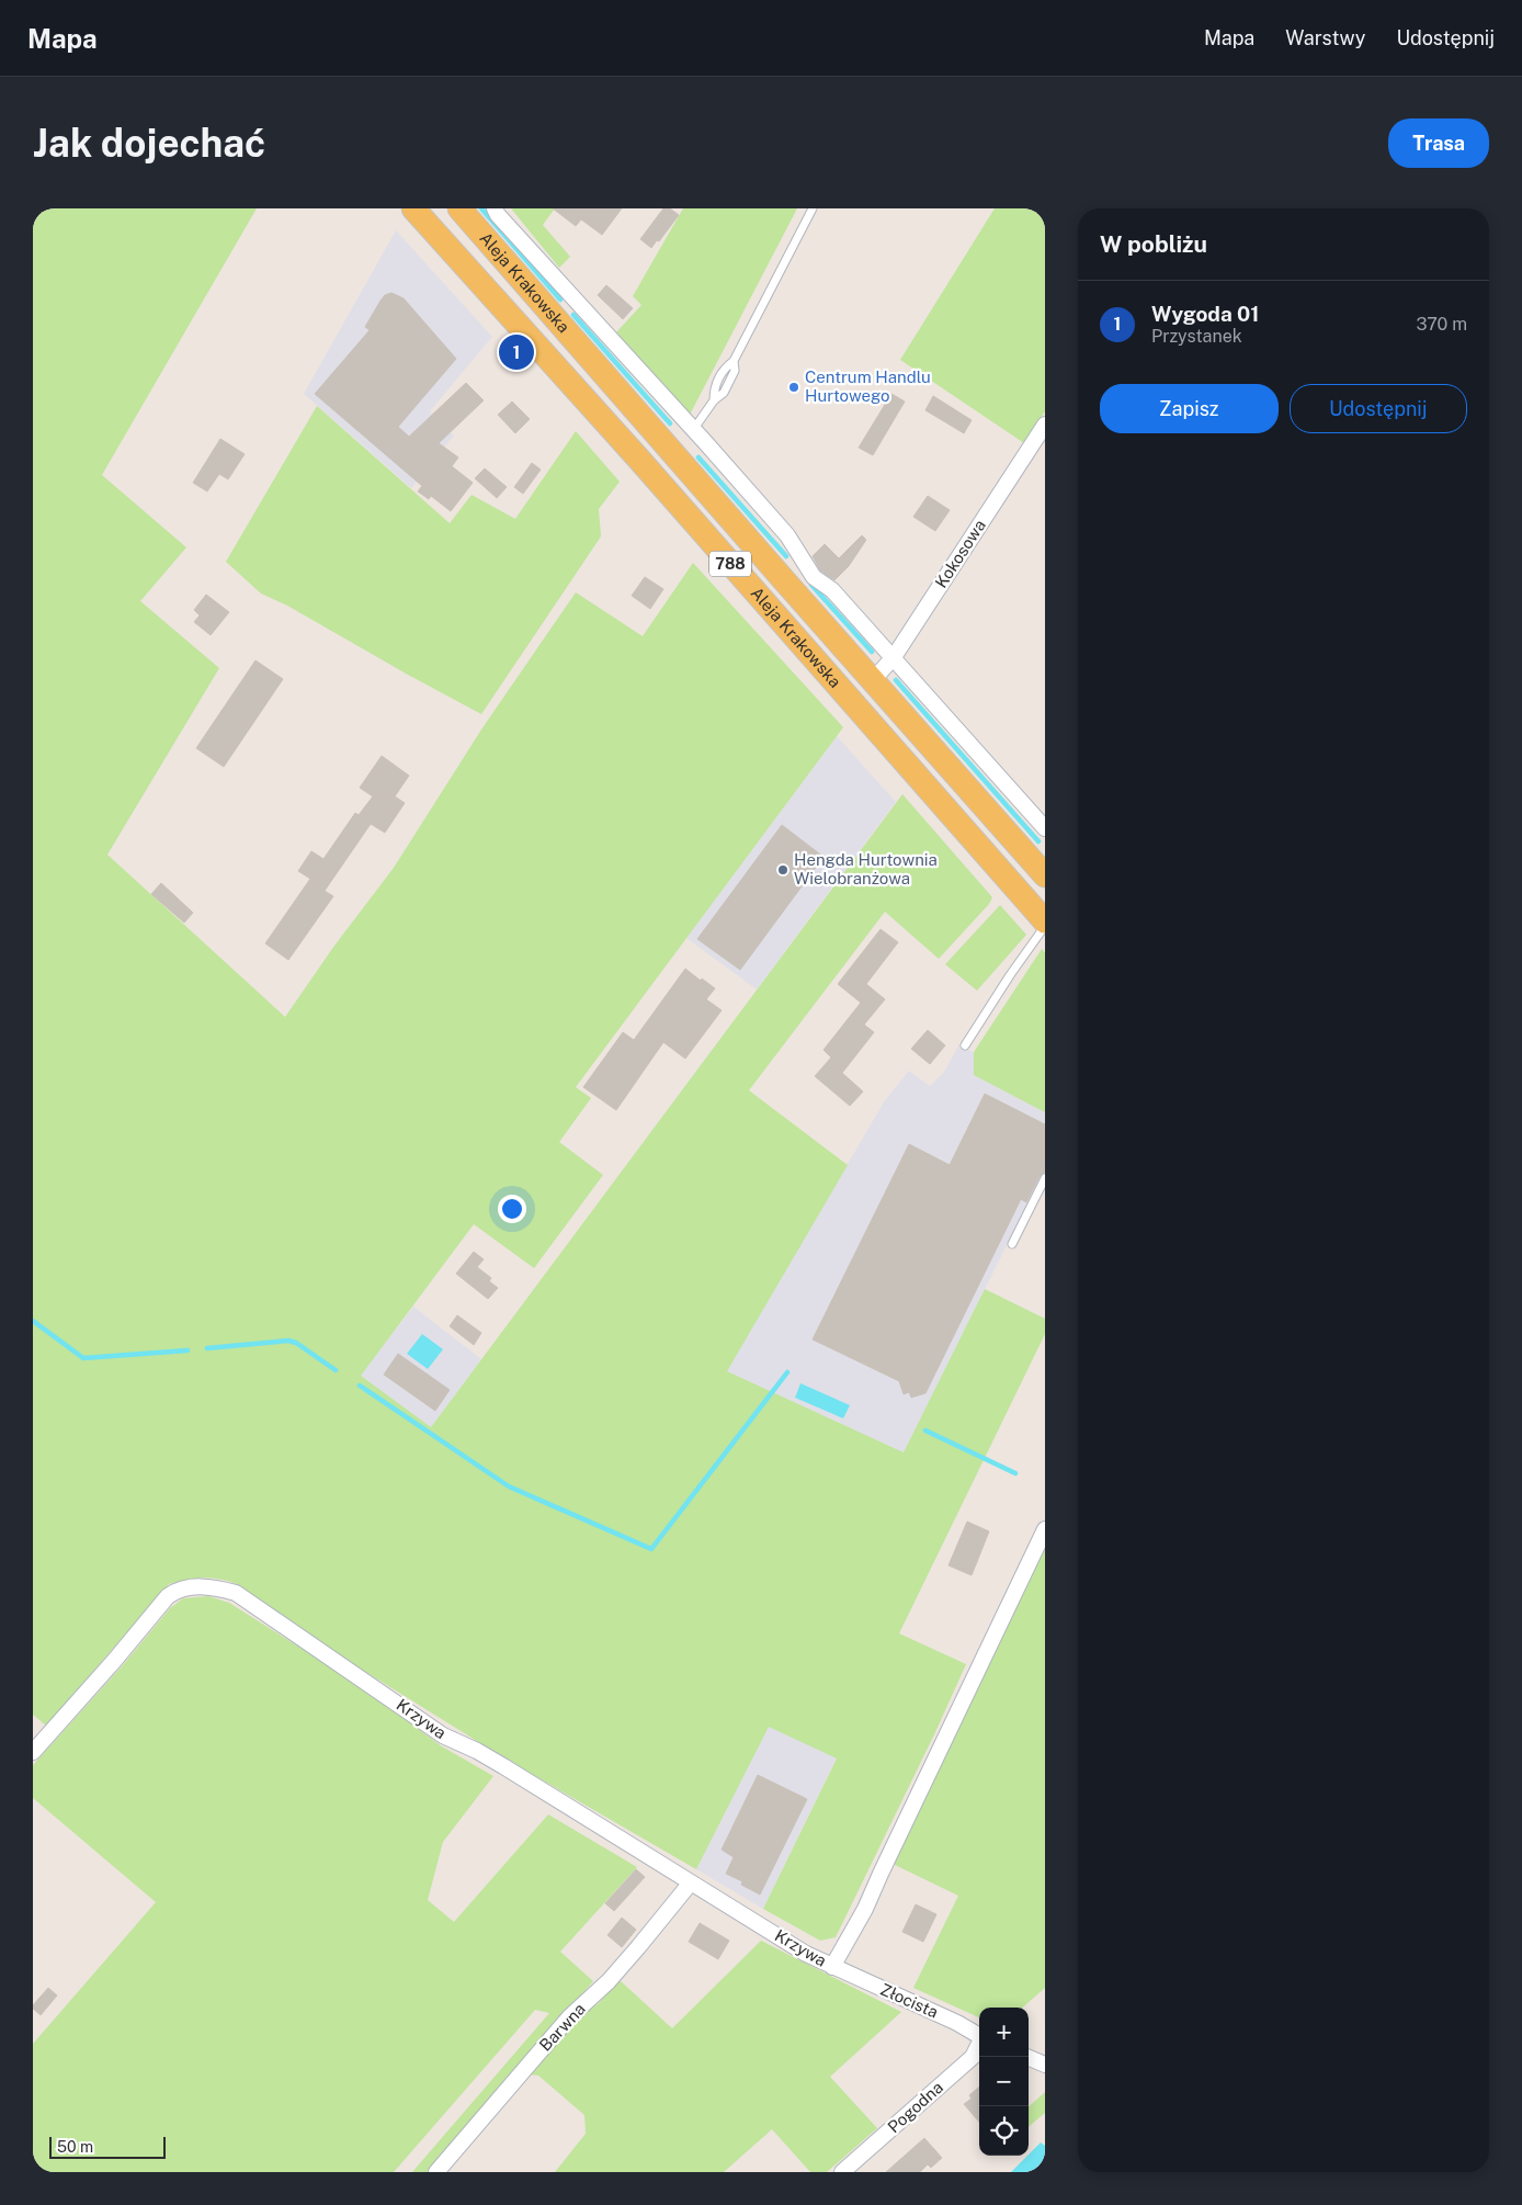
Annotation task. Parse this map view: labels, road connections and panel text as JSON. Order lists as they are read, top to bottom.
{
  "streets": {
    "main road": ["Aleja Krakowska", "788"],
    "street": [
      "Kokosowa",
      "Krzywa",
      "Złocista",
      "Barwna",
      "Pogodna"
    ]
  },
  "crossings": [
    ["Aleja Krakowska", "Kokosowa"],
    ["Krzywa", "Złocista"],
    ["Krzywa", "Barwna"]
  ],
  "places": ["Centrum Handlu Hurtowego", "Hengda Hurtownia Wielobranżowa"],
  "scale_bar": "50 m",
  "page": {
    "header": "Mapa",
    "nav": ["Mapa", "Warstwy", "Udostępnij"],
    "buttons": [
      "Trasa",
      ["Zapisz", "Udostępnij"]
    ],
    "title": "Jak dojechać",
    "heading": "W pobliżu",
    "list": [
      {
        "mark": "1",
        "name": "Wygoda 01",
        "note": "Przystanek",
        "value": "370 m"
      }
    ],
    "pins": "1",
    "map_buttons": ["+", "−"],
    "scale": "50 m"
  }
}
